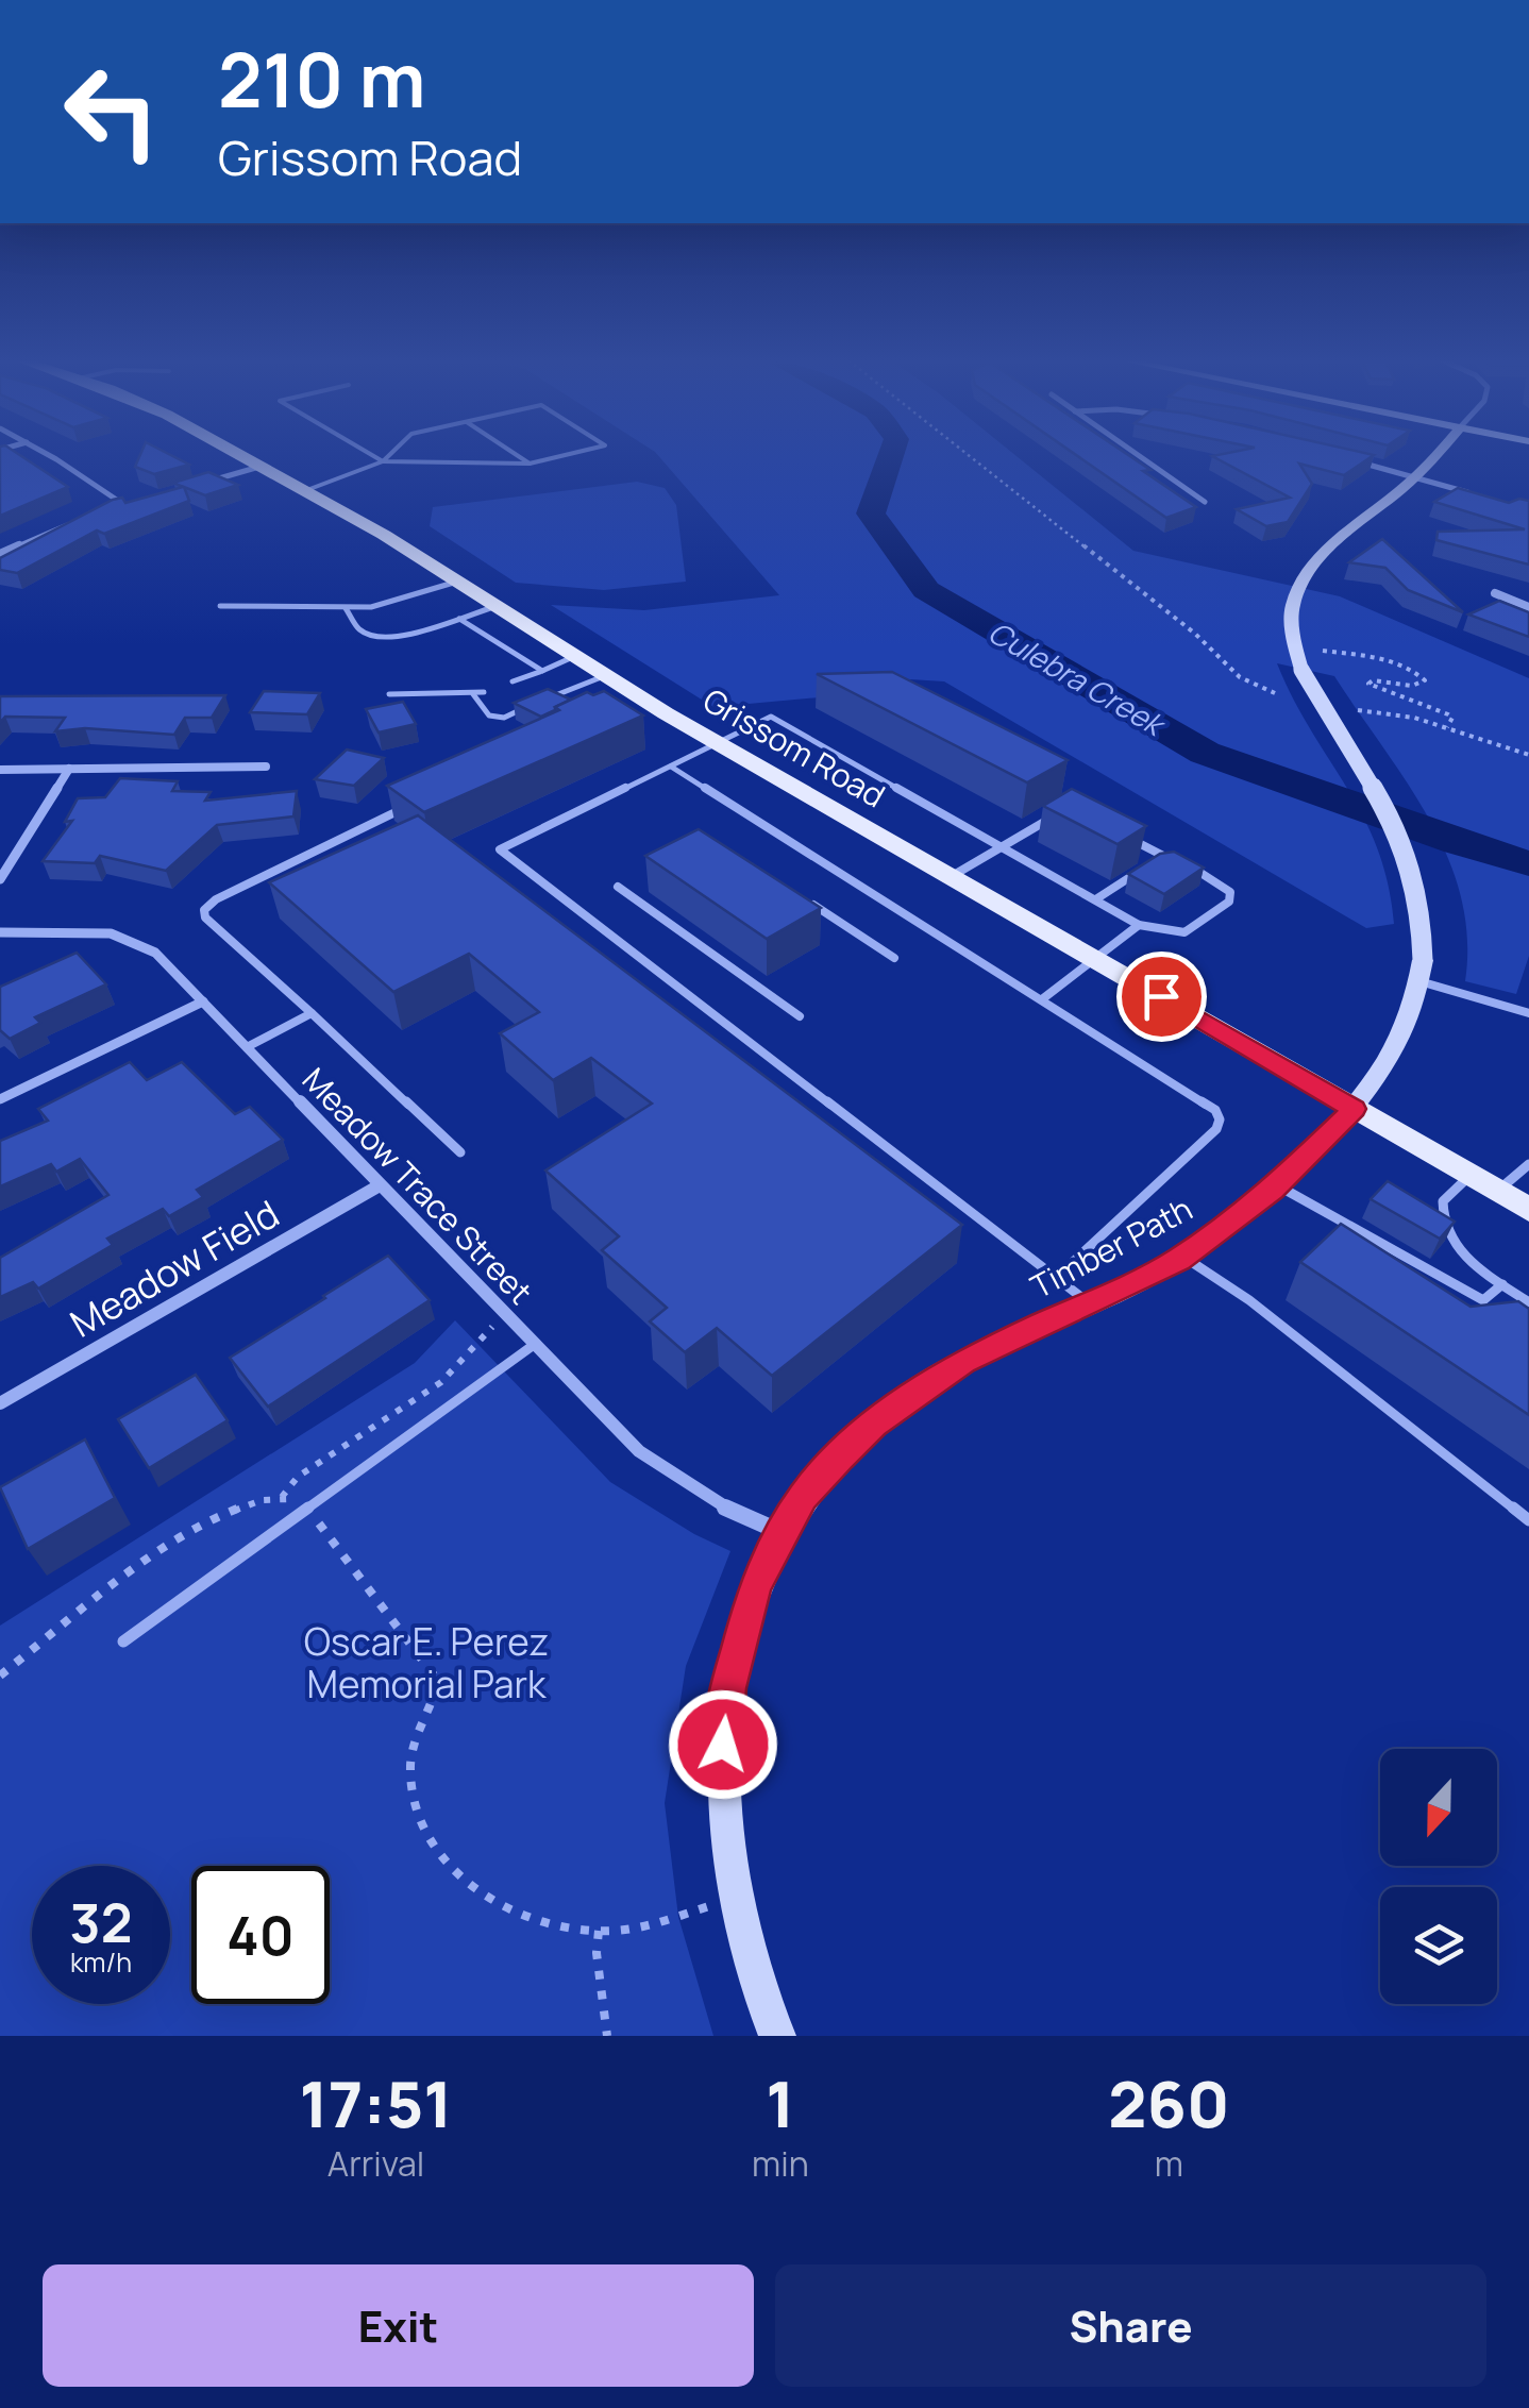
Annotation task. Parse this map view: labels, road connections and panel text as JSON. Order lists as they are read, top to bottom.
{
  "streets": {
    "main road": ["Grissom Road"],
    "street": ["Meadow Trace Street", "Timber Path", "Meadow Field"]
  },
  "crossings": [
    ["Grissom Road", "Timber Path"],
    ["Meadow Trace Street", "Timber Path"],
    ["Meadow Trace Street", "Meadow Field"]
  ],
  "water": ["Culebra Creek"],
  "parks": ["Oscar E. Perez Memorial Park"],
  "north": "bottom",
  "page": {
    "turn": ["210 m", "Grissom Road"],
    "speed": "32 km/h",
    "limit": "40",
    "eta": [
      "17:51",
      "Arrival",
      "1",
      "min",
      "260",
      "m"
    ],
    "buttons": ["Exit", "Share"]
  }
}
